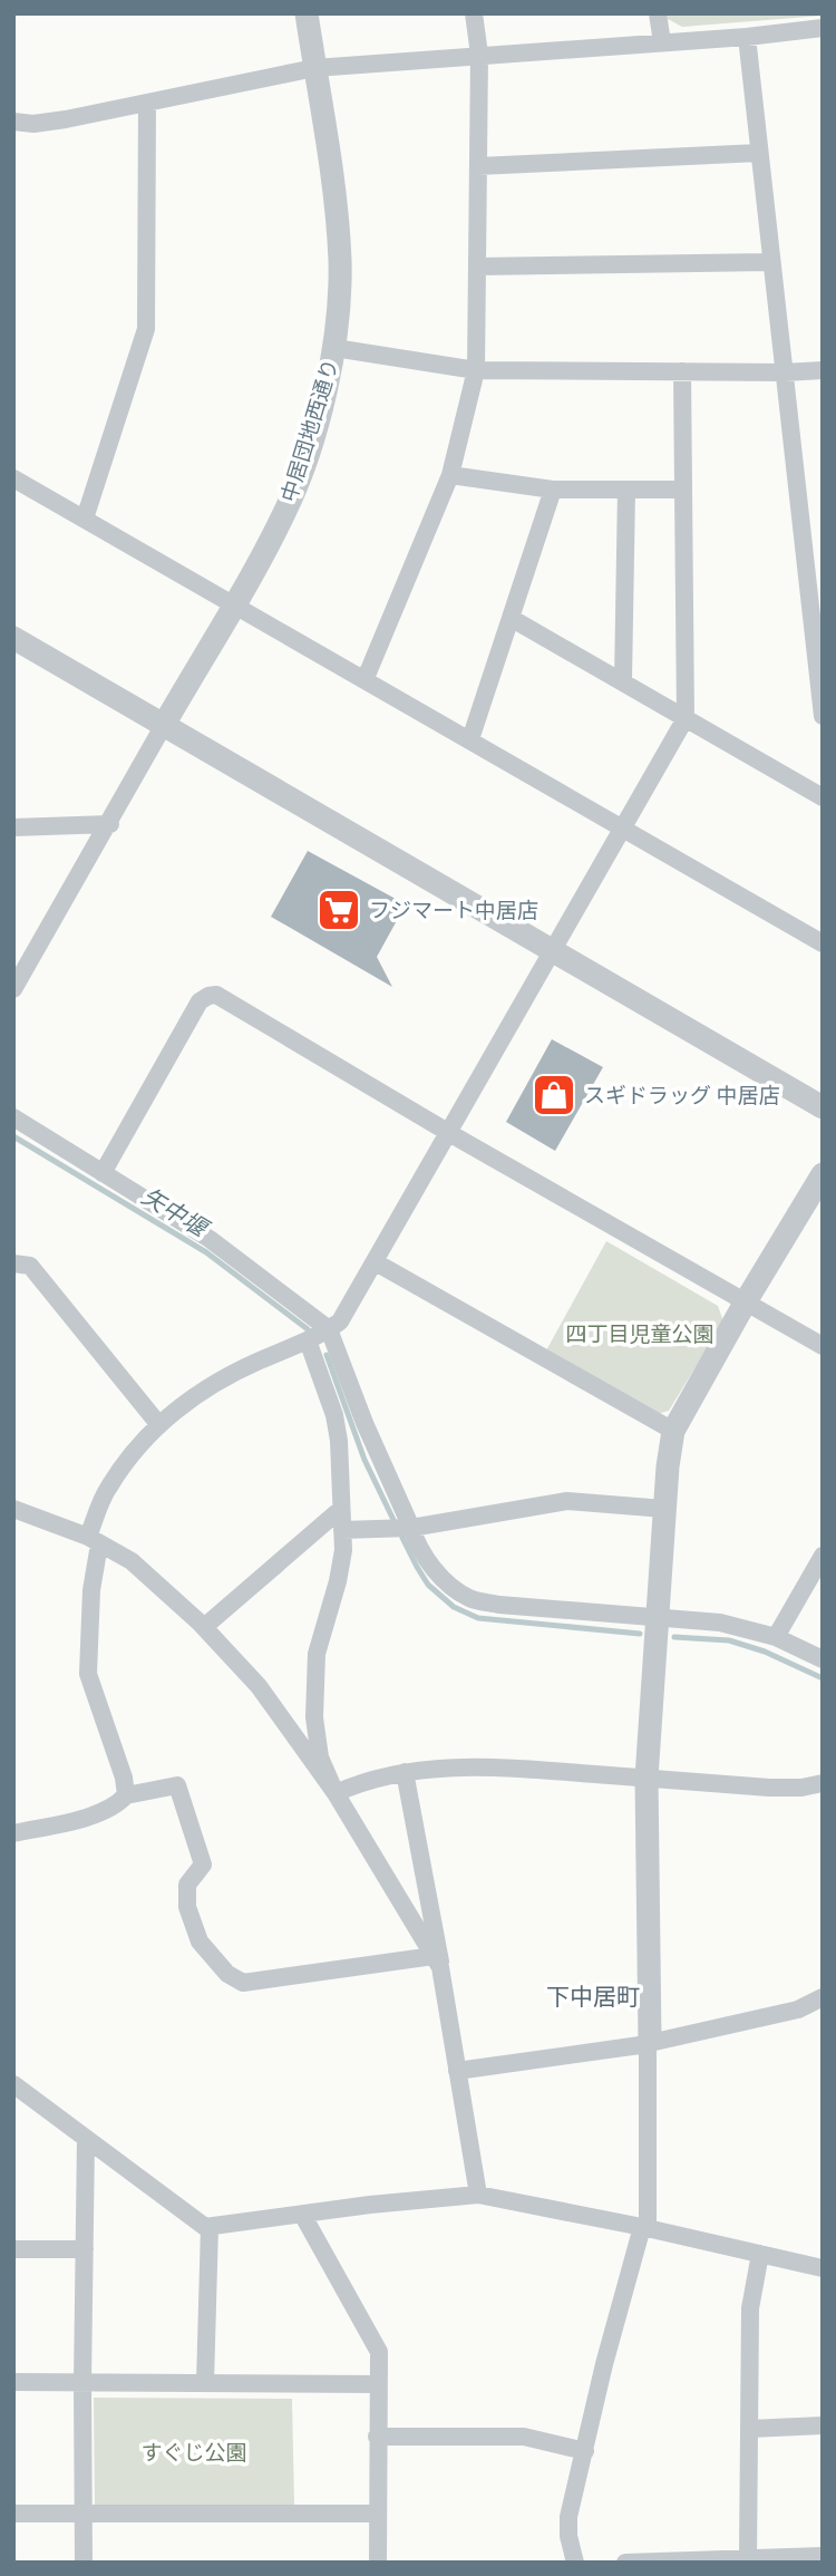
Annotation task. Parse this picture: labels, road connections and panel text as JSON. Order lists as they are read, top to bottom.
{
  "streets": {
    "street": ["中居団地西通り"]
  },
  "districts": ["下中居町"],
  "water": ["矢中堰"],
  "parks": ["四丁目児童公園", "すぐじ公園"],
  "places": {
    "supermarket": ["フジマート中居店"],
    "shop": ["スギドラッグ 中居店"]
  }
}
